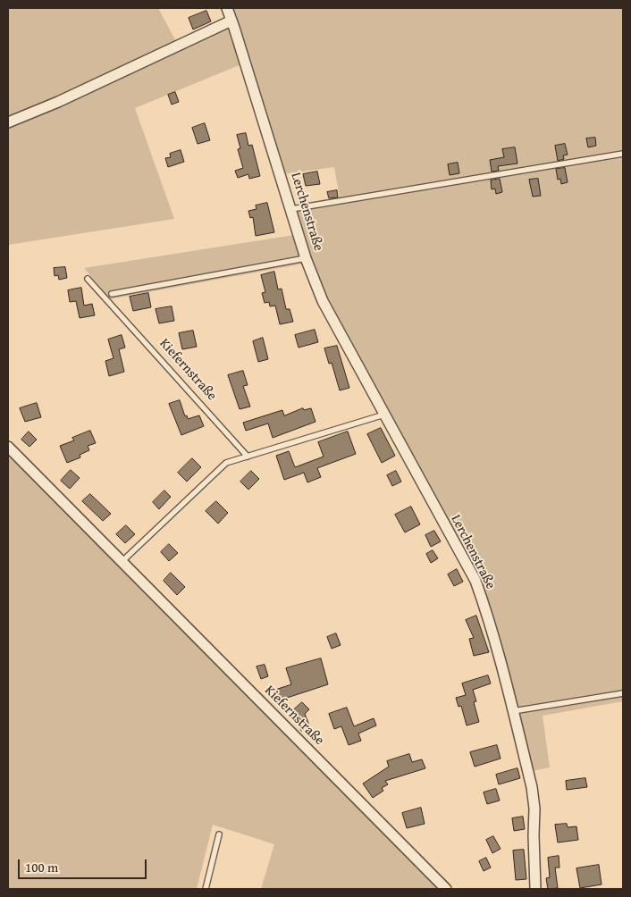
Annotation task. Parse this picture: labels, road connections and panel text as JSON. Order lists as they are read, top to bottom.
{
  "streets": {
    "street": ["Lerchenstraße", "Kiefernstraße"]
  },
  "scale_bar": "100 m"
}
